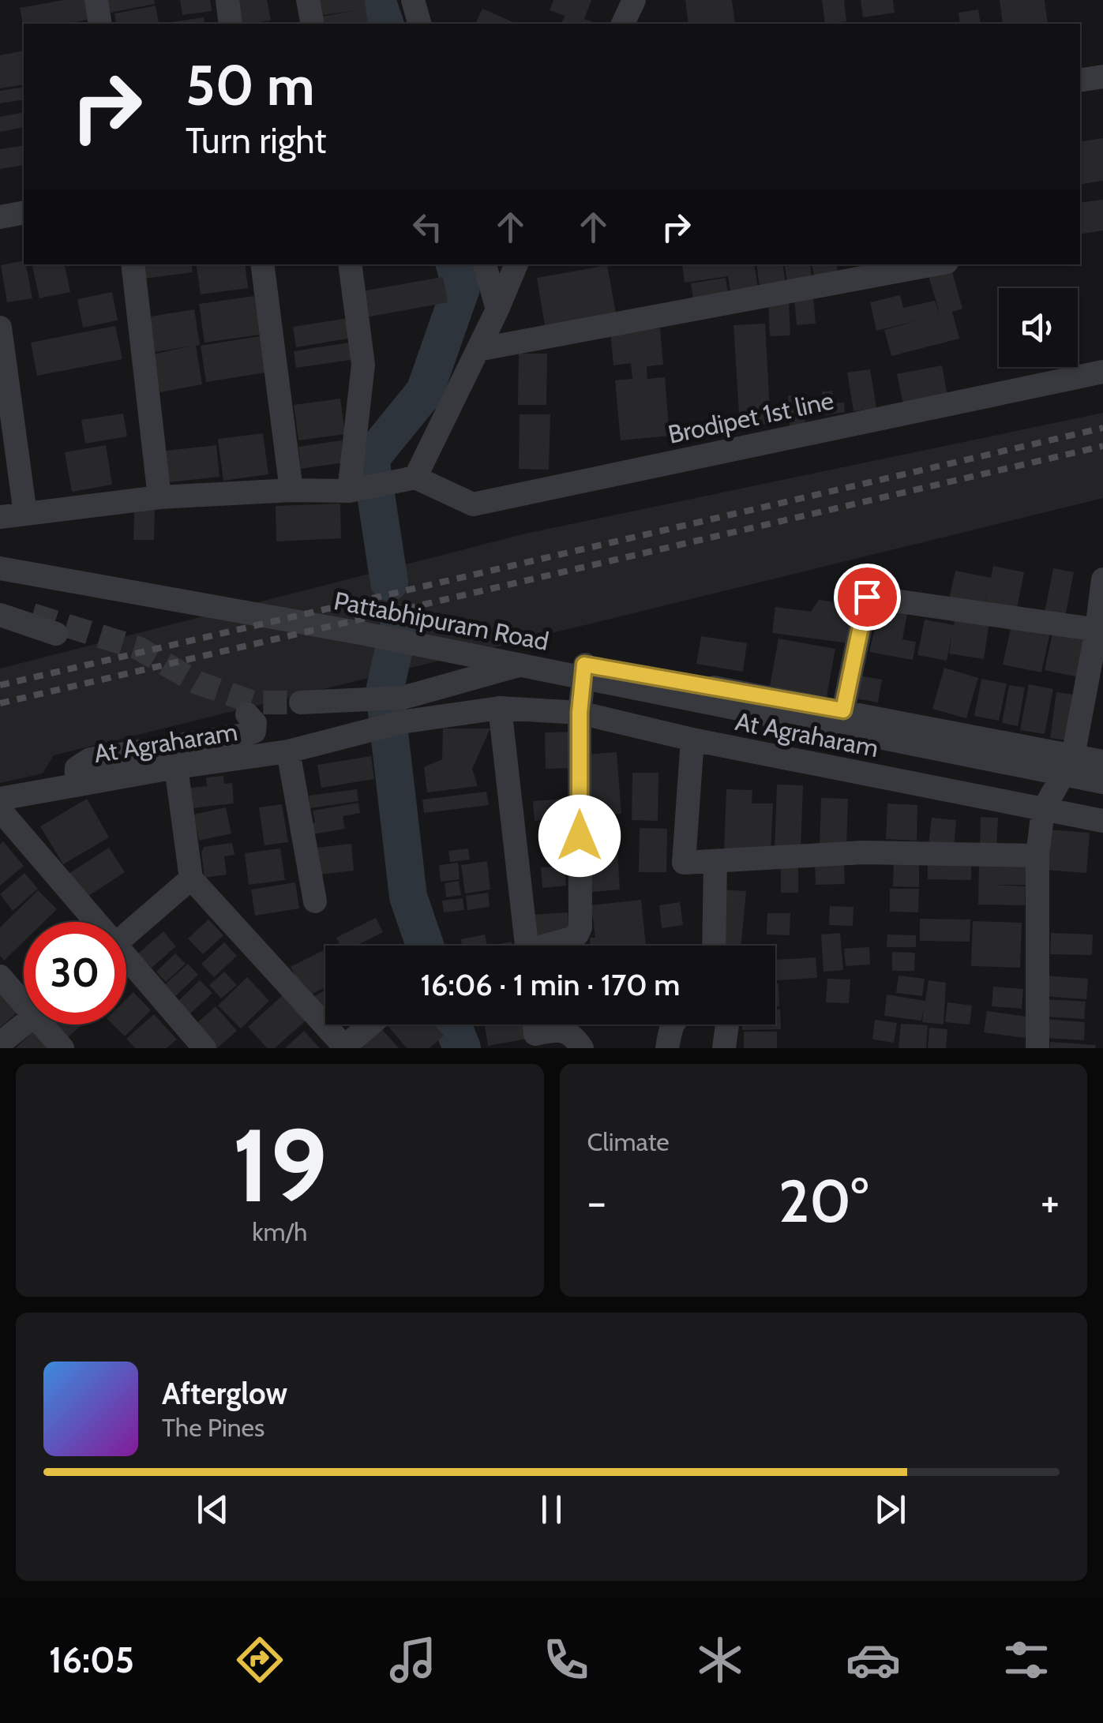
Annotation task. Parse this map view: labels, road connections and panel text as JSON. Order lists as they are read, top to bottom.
{
  "streets": {
    "street": ["Brodipet 1st line", "Pattabhipuram Road", "At Agraharam"]
  },
  "page": {
    "turn": ["50 m", "Turn right"],
    "limit": "30",
    "trip": "16:06 · 1 min · 170 m",
    "tile": [
      ["19", "km/h"],
      "Climate"
    ],
    "heat": ["−", "20°", "+"],
    "song": ["Afterglow", "The Pines"],
    "tabs": "16:05"
  }
}
